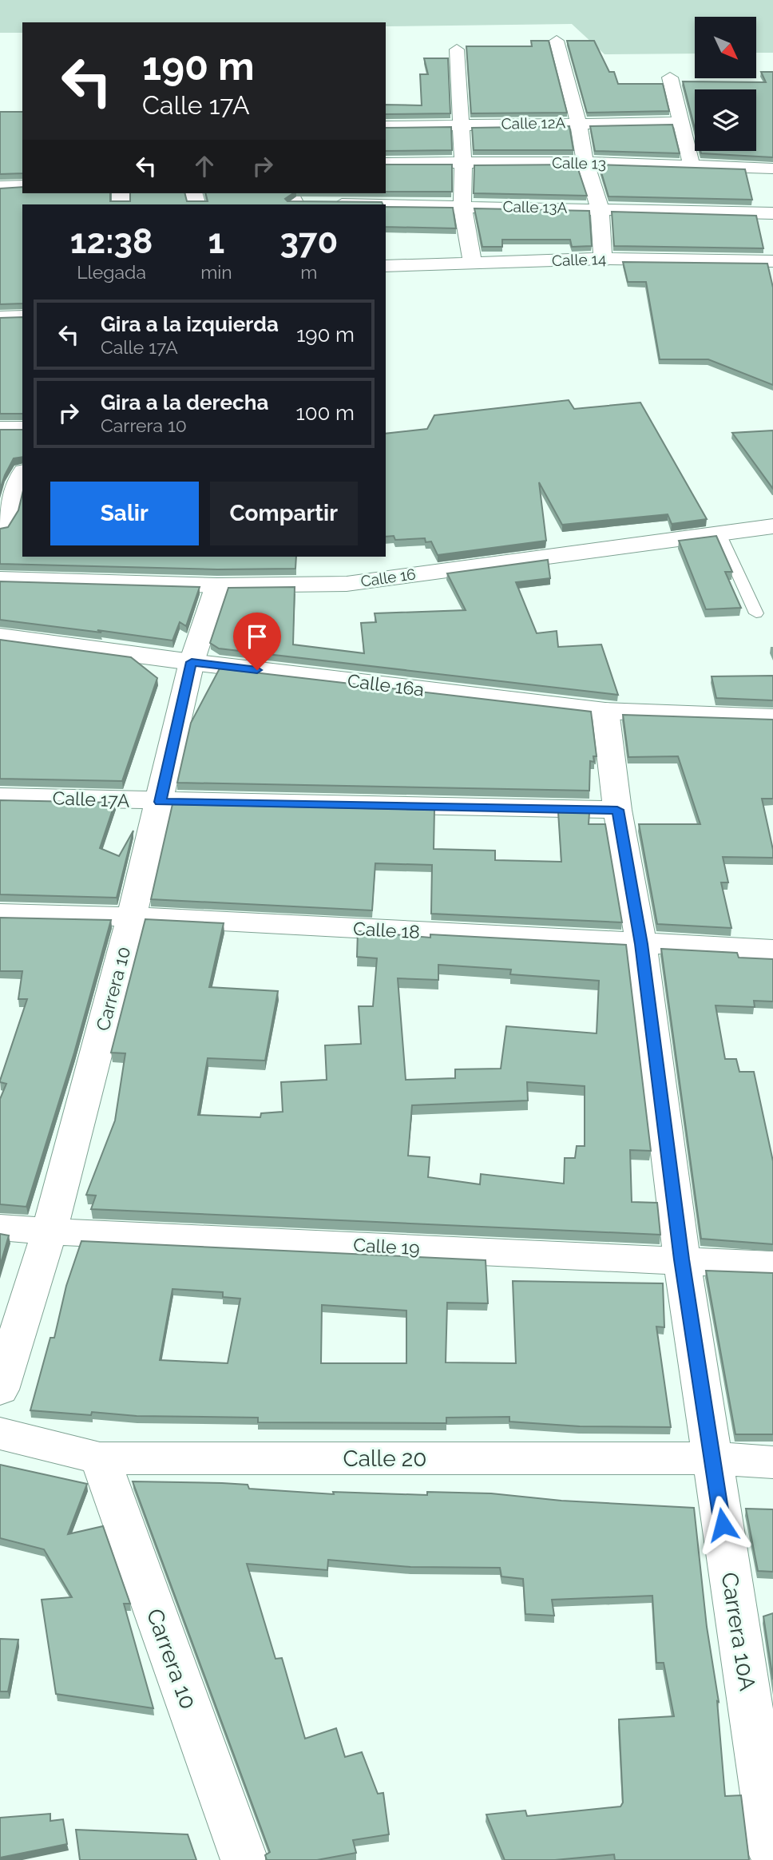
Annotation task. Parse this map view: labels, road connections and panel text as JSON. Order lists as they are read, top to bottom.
{
  "streets": {
    "street": [
      "Calle 12A",
      "Calle 13",
      "Calle 13A",
      "Calle 14",
      "Calle 16",
      "Calle 16a",
      "Calle 17A",
      "Calle 18",
      "Carrera 10",
      "Calle 19",
      "Calle 20",
      "Carrera 10A"
    ]
  },
  "crossings": [
    ["Calle 16", "Carrera 10"],
    ["Calle 16a", "Carrera 10"],
    ["Calle 16a", "Carrera 10A"],
    ["Calle 17A", "Carrera 10"],
    ["Calle 17A", "Carrera 10A"],
    ["Calle 18", "Carrera 10"],
    ["Calle 18", "Carrera 10A"],
    ["Carrera 10", "Calle 19"],
    ["Carrera 10", "Calle 20"],
    ["Calle 19", "Carrera 10A"],
    ["Calle 20", "Carrera 10A"]
  ],
  "north": "bottom right",
  "page": {
    "turn": ["190 m", "Calle 17A"],
    "eta": [
      "12:38",
      "Llegada",
      "1",
      "min",
      "370",
      "m"
    ],
    "list": [
      {
        "name": "Gira a la izquierda",
        "note": "Calle 17A",
        "value": "190 m"
      },
      {
        "name": "Gira a la derecha",
        "note": "Carrera 10",
        "value": "100 m"
      }
    ],
    "buttons": ["Salir", "Compartir"]
  }
}
